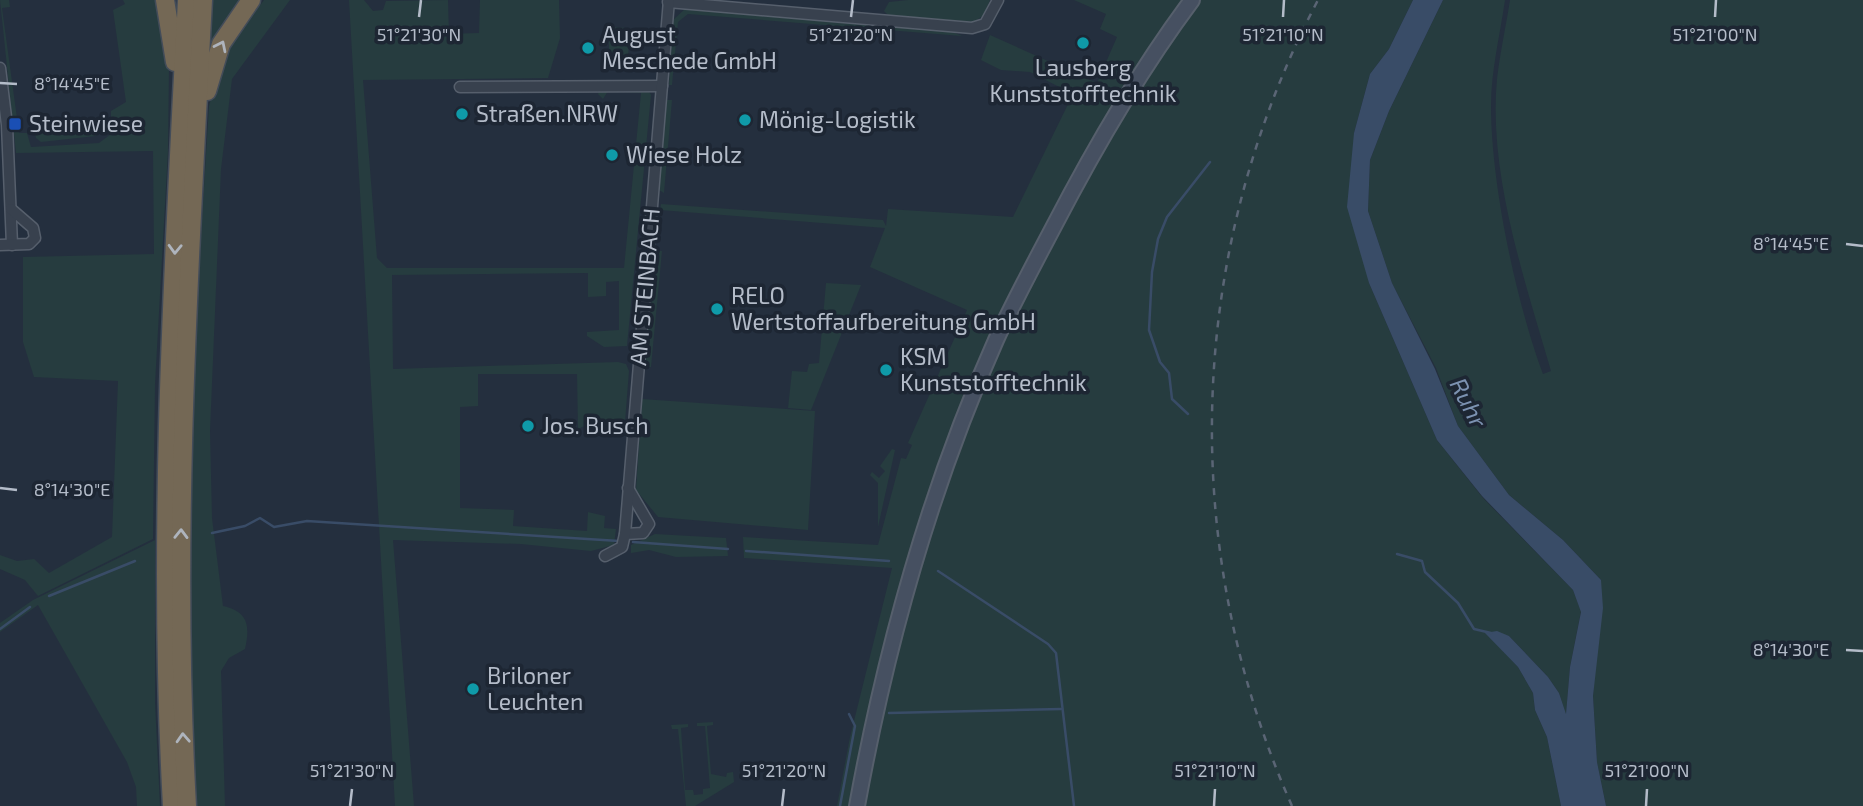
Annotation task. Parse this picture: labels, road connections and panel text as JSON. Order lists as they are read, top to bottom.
{
  "streets": {
    "street": ["AM STEINBACH"]
  },
  "water": ["Ruhr"],
  "places": {
    "other": [
      "Lausberg Kunststofftechnik",
      "August Meschede GmbH",
      "Straßen.NRW",
      "Mönig-Logistik",
      "Wiese Holz",
      "RELO Wertstoffaufbereitung GmbH",
      "KSM Kunststofftechnik",
      "Jos. Busch",
      "Briloner Leuchten"
    ],
    "transit": ["Steinwiese"]
  },
  "coordinates": [
    "51°21'30\"N",
    "51°21'20\"N",
    "51°21'10\"N",
    "51°21'00\"N",
    "8°14'45\"E",
    "8°14'30\"E"
  ]
}
